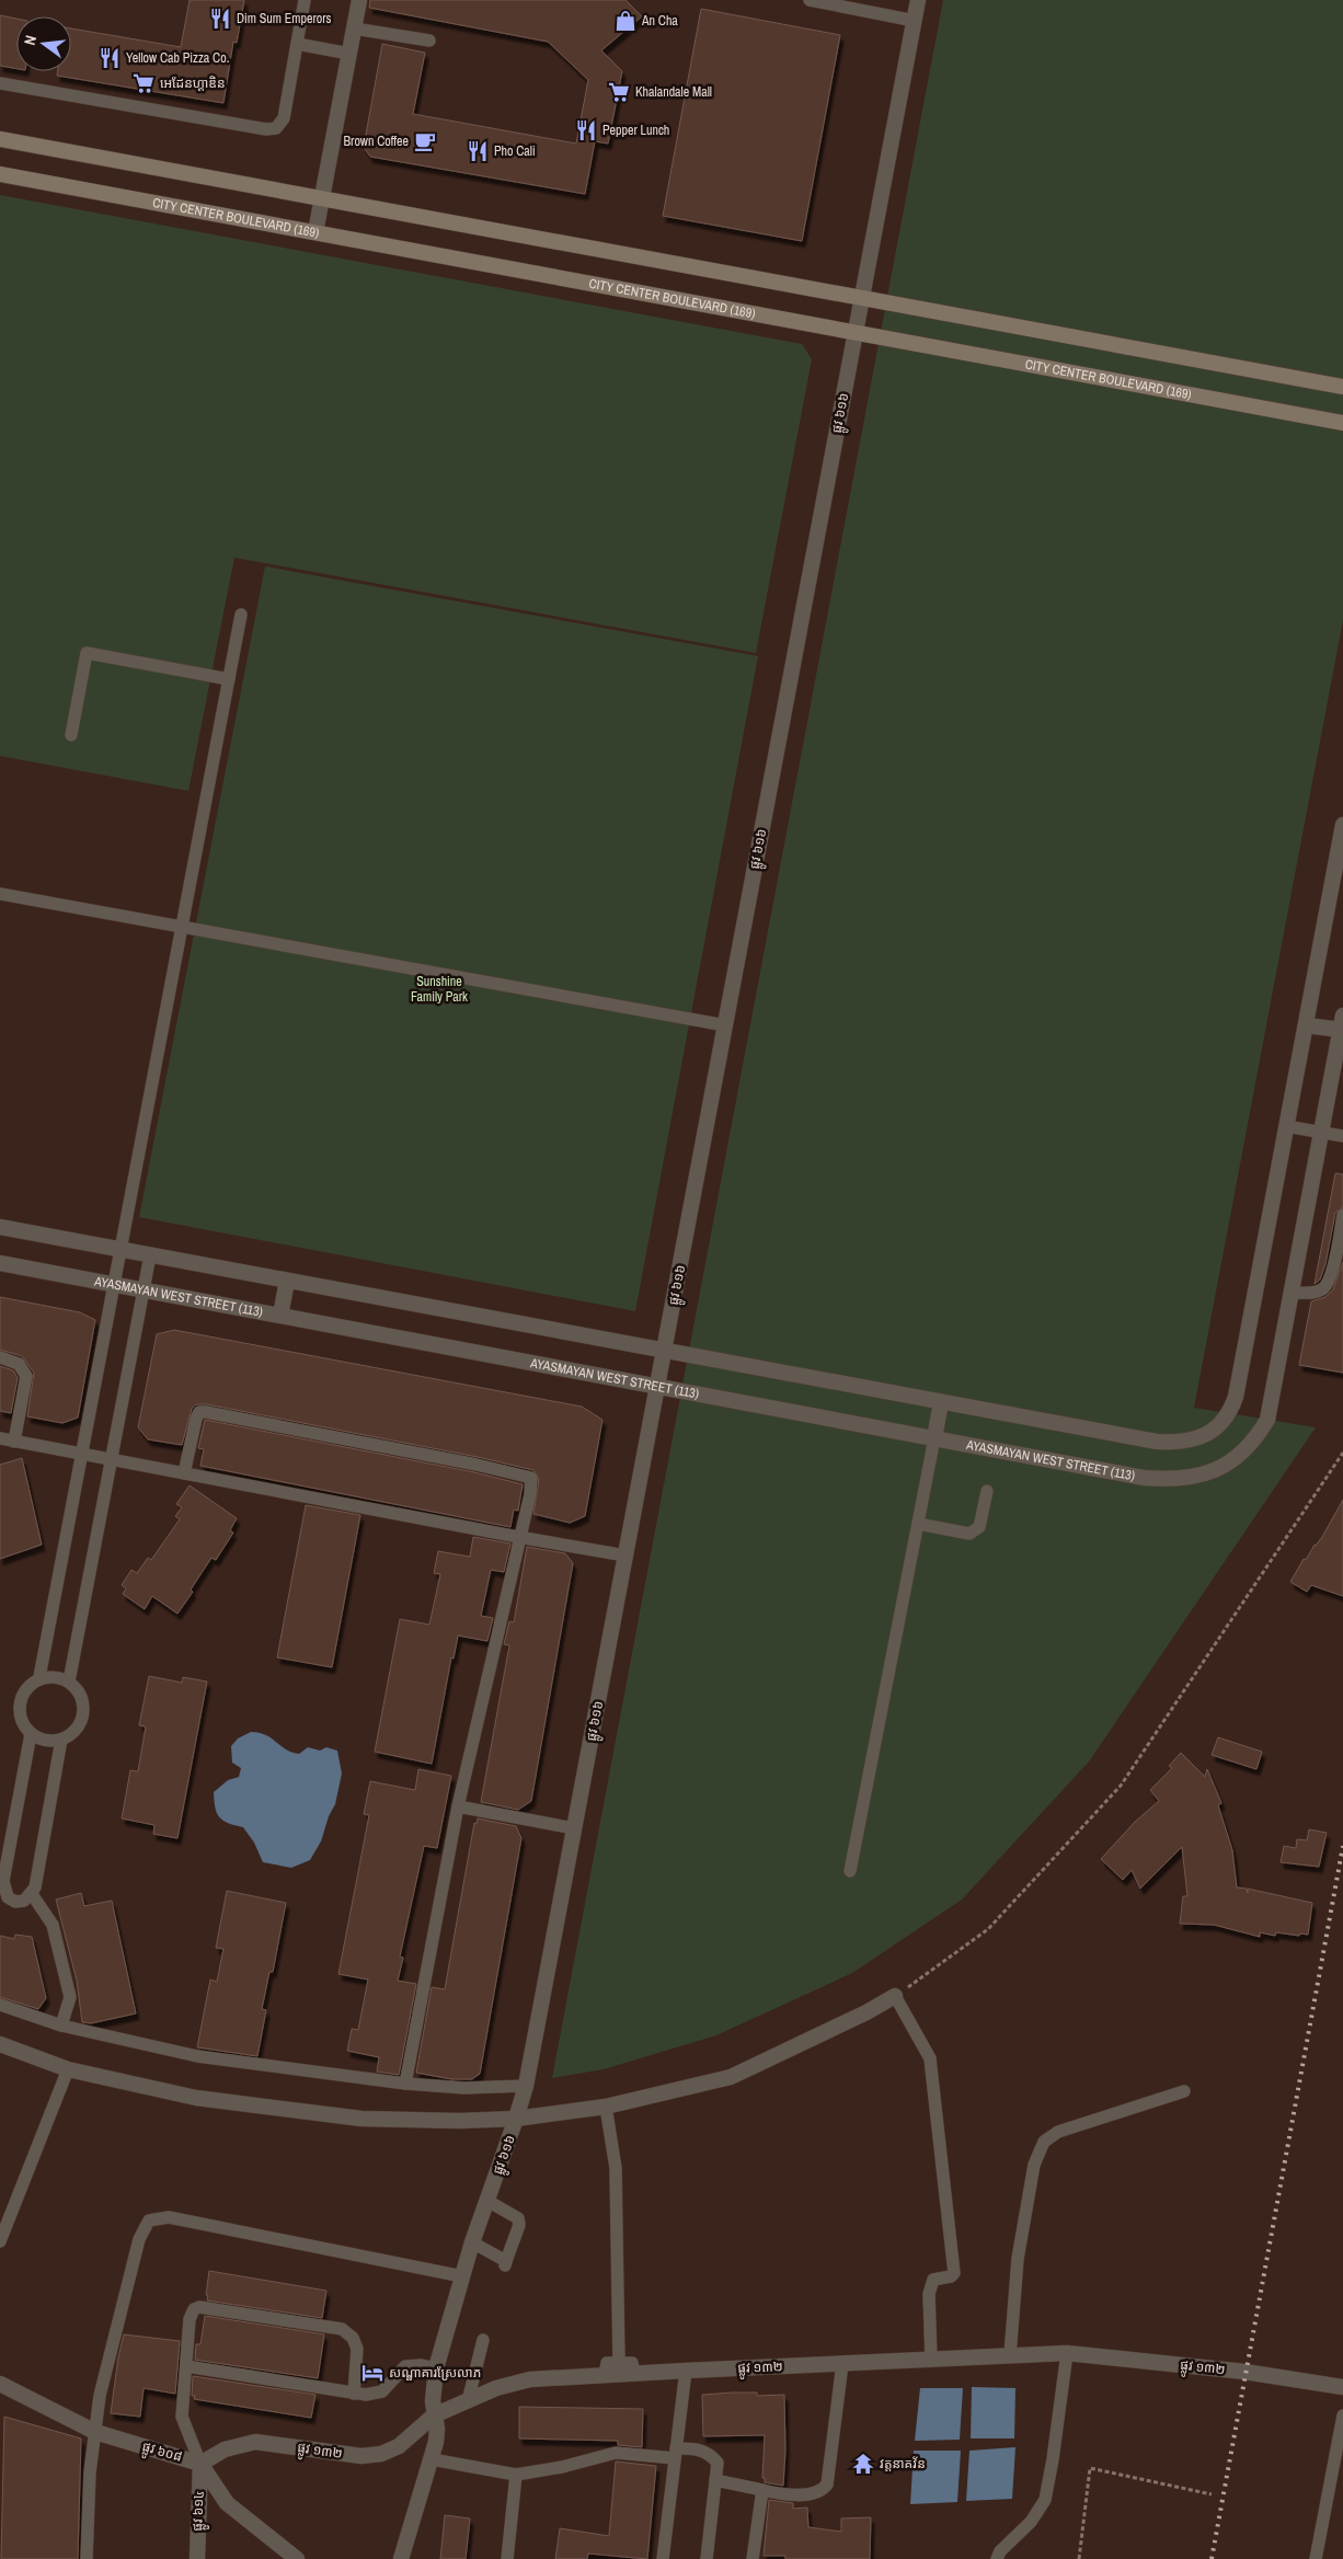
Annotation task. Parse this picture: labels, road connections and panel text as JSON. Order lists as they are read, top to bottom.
{
  "streets": {
    "main road": ["CITY CENTER BOULEVARD (169)"],
    "street": [
      "ផ្លូវ ៦១៦",
      "AYASMAYAN WEST STREET (113)",
      "ផ្លូវ ១៣២",
      "ផ្លូវ ៦០៨",
      "ផ្លូវ ៦១៤"
    ]
  },
  "crossings": [
    ["CITY CENTER BOULEVARD (169)", "ផ្លូវ ៦១៦"],
    ["ផ្លូវ ៦១៦", "AYASMAYAN WEST STREET (113)"],
    ["ផ្លូវ ៦១៦", "ផ្លូវ ១៣២"],
    ["ផ្លូវ ១៣២", "ផ្លូវ ៦០៨"],
    ["ផ្លូវ ១៣២", "ផ្លូវ ៦១៤"],
    ["ផ្លូវ ៦០៨", "ផ្លូវ ៦១៤"]
  ],
  "parks": ["Sunshine Family Park"],
  "places": {
    "restaurant": [
      "Dim Sum Emperors",
      "Yellow Cab Pizza Co.",
      "Pepper Lunch",
      "Pho Cali"
    ],
    "shop": ["An Cha"],
    "supermarket": ["អេដែនហ្គាឌិន", "Khalandale Mall"],
    "cafe": ["Brown Coffee"],
    "hotel": ["សណ្ឋាគារស្រែលាភ"],
    "temple": ["វត្តនាគវ័ន"]
  },
  "north": "left"
}
